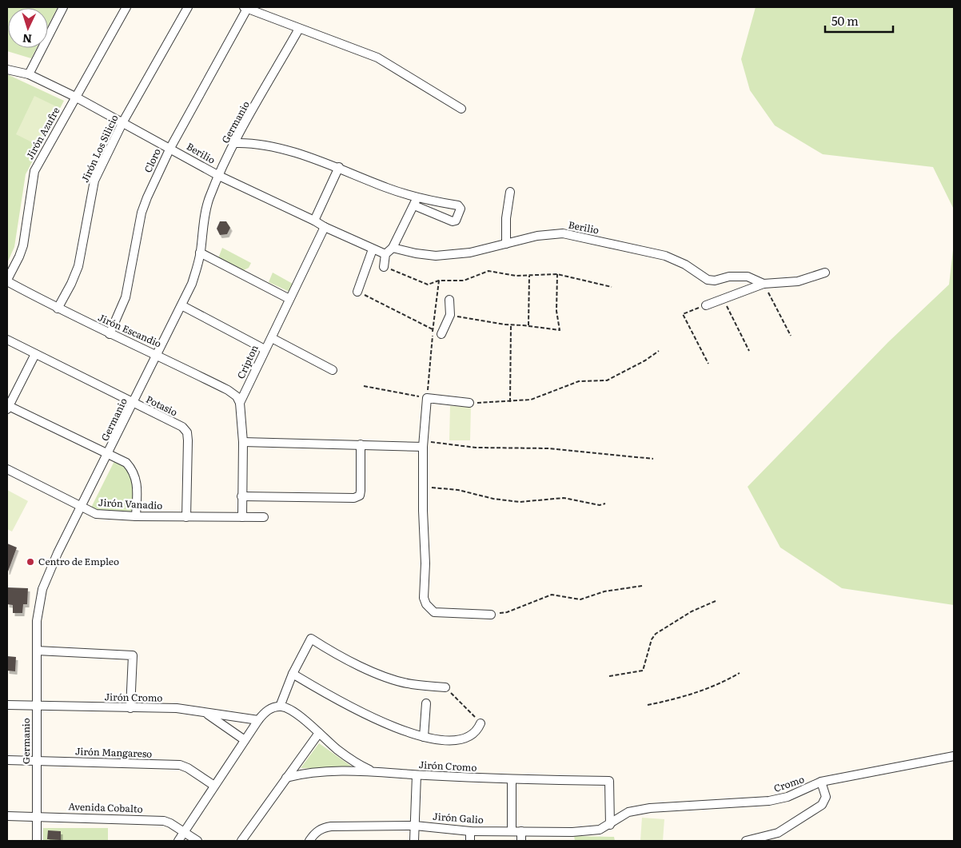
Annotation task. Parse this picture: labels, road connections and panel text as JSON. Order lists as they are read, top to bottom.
{
  "streets": {
    "street": [
      "Germanio",
      "Jirón Azufre",
      "Jirón Los Silicio",
      "Berilio",
      "Cloro",
      "Jirón Escandio",
      "Cripton",
      "Potasio",
      "Jirón Vanadio",
      "Jirón Cromo",
      "Jirón Mangareso",
      "Cromo",
      "Avenida Cobalto",
      "Jirón Galio"
    ]
  },
  "crossings": [
    ["Germanio", "Berilio"],
    ["Germanio", "Jirón Escandio"],
    ["Germanio", "Potasio"],
    ["Germanio", "Jirón Vanadio"],
    ["Germanio", "Jirón Cromo"],
    ["Germanio", "Jirón Mangareso"],
    ["Germanio", "Avenida Cobalto"],
    ["Jirón Azufre", "Berilio"],
    ["Jirón Azufre", "Jirón Escandio"],
    ["Jirón Los Silicio", "Berilio"],
    ["Jirón Los Silicio", "Jirón Escandio"],
    ["Berilio", "Cloro"],
    ["Berilio", "Cripton"],
    ["Cloro", "Jirón Escandio"],
    ["Jirón Escandio", "Cripton"],
    ["Cripton", "Jirón Vanadio"],
    ["Potasio", "Jirón Vanadio"],
    ["Jirón Cromo", "Jirón Galio"],
    ["Cromo", "Jirón Galio"]
  ],
  "places": ["Centro de Empleo"],
  "scale_bar": "50 m",
  "north": "bottom"
}
